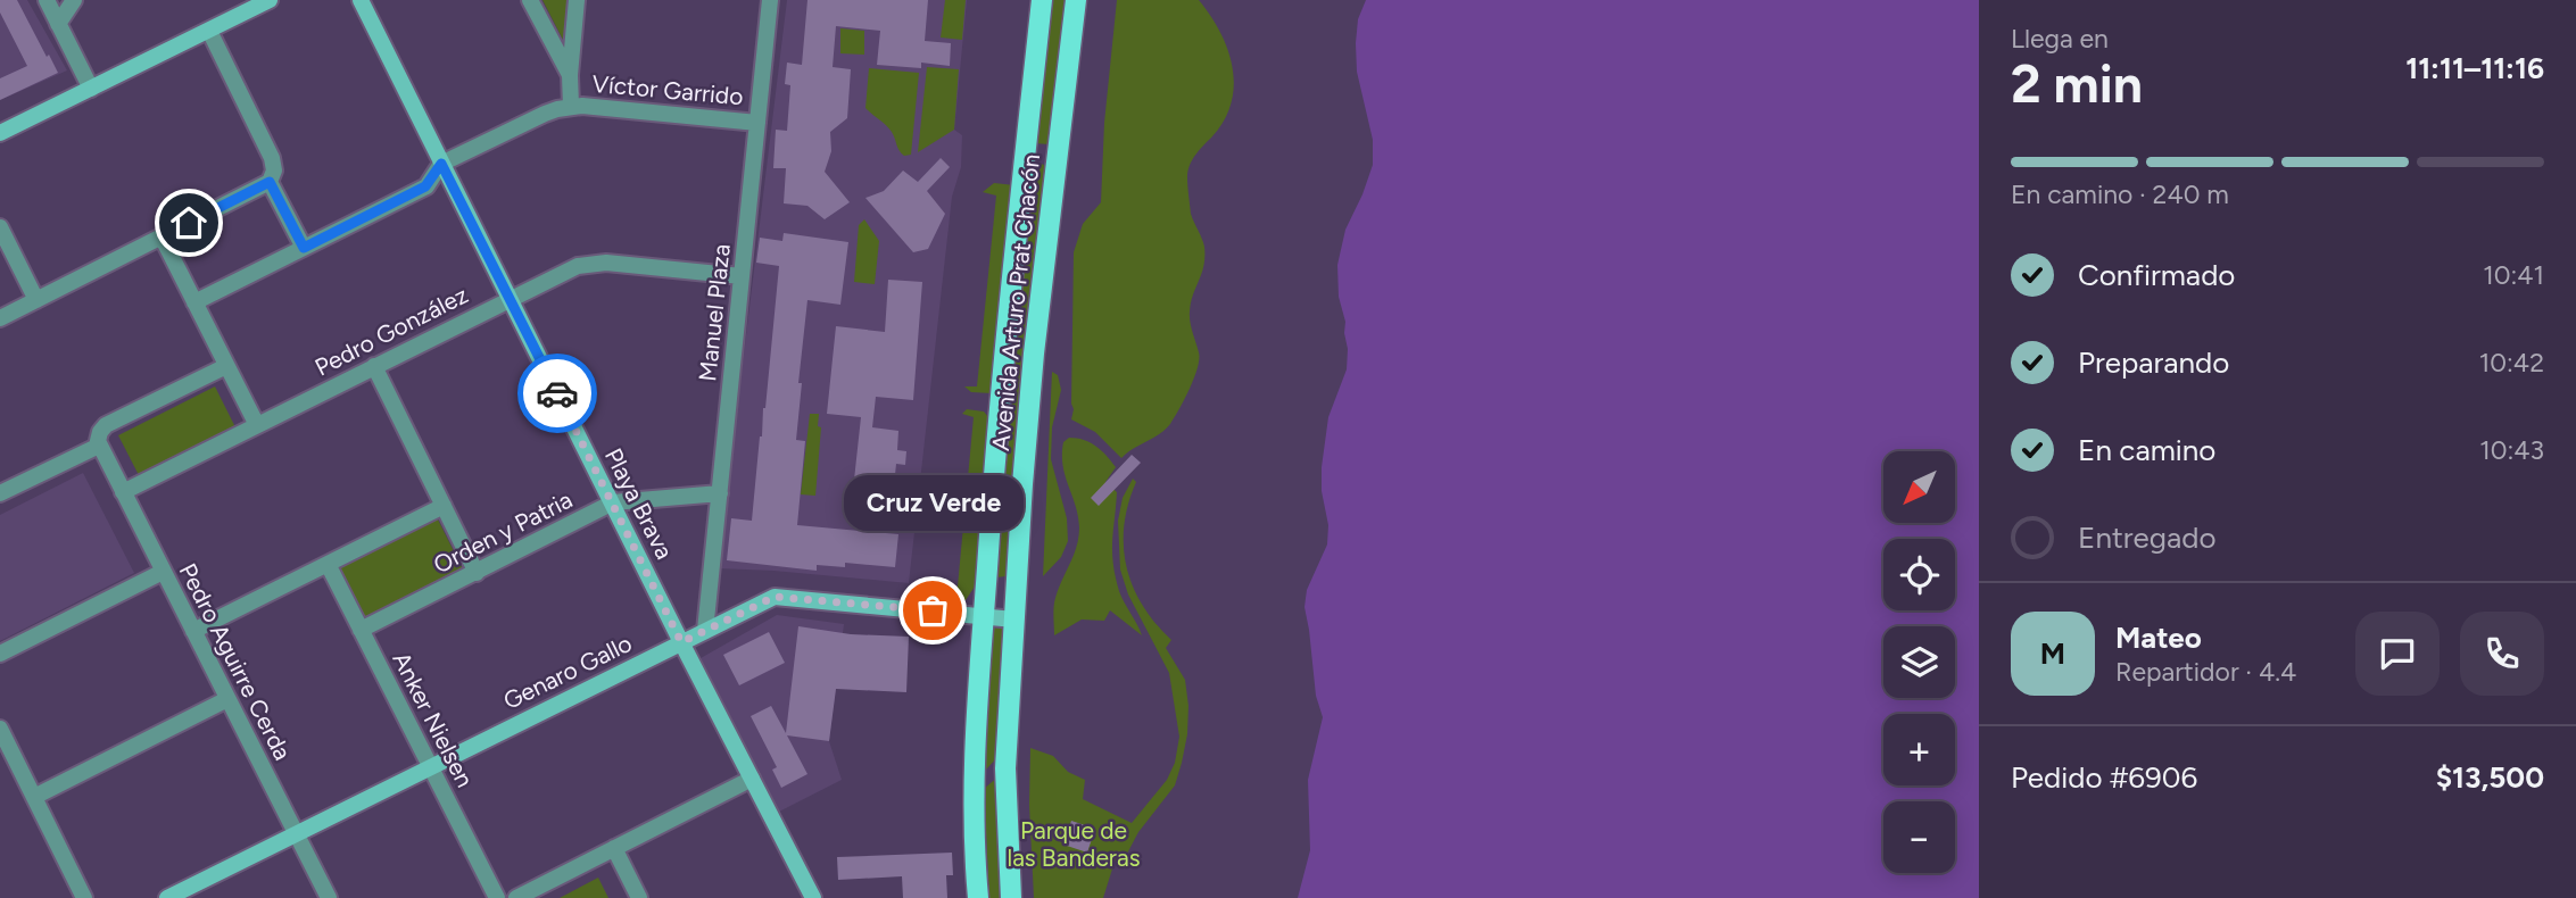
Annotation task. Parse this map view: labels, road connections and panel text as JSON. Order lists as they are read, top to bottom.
{
  "streets": {
    "main road": ["Avenida Arturo Prat Chacón"],
    "street": [
      "Víctor Garrido",
      "Manuel Plaza",
      "Pedro González",
      "Playa Brava",
      "Orden y Patria",
      "Pedro Aguirre Cerda",
      "Genaro Gallo",
      "Anker Nielsen"
    ]
  },
  "crossings": [
    ["Víctor Garrido", "Manuel Plaza"],
    ["Víctor Garrido", "Playa Brava"],
    ["Avenida Arturo Prat Chacón", "Genaro Gallo"],
    ["Manuel Plaza", "Pedro González"],
    ["Manuel Plaza", "Orden y Patria"],
    ["Manuel Plaza", "Genaro Gallo"],
    ["Pedro González", "Playa Brava"],
    ["Pedro González", "Pedro Aguirre Cerda"],
    ["Playa Brava", "Orden y Patria"],
    ["Playa Brava", "Genaro Gallo"],
    ["Orden y Patria", "Anker Nielsen"],
    ["Pedro Aguirre Cerda", "Genaro Gallo"],
    ["Genaro Gallo", "Anker Nielsen"]
  ],
  "parks": ["Parque de las Banderas"],
  "places": ["Cruz Verde"],
  "north": "bottom left",
  "page": {
    "heading": ["2 min", "Llega en", "11:11–11:16"],
    "panel": [
      "Mateo",
      "Repartidor · 4.4",
      "Pedido #6906",
      "$13,500"
    ],
    "bar": "En camino · 240 m",
    "list": [
      ["Confirmado", "10:41"],
      ["Preparando", "10:42"],
      ["En camino", "10:43"],
      "Entregado"
    ],
    "map_buttons": ["+", "−"],
    "bubble": "Cruz Verde",
    "round": "M"
  }
}
